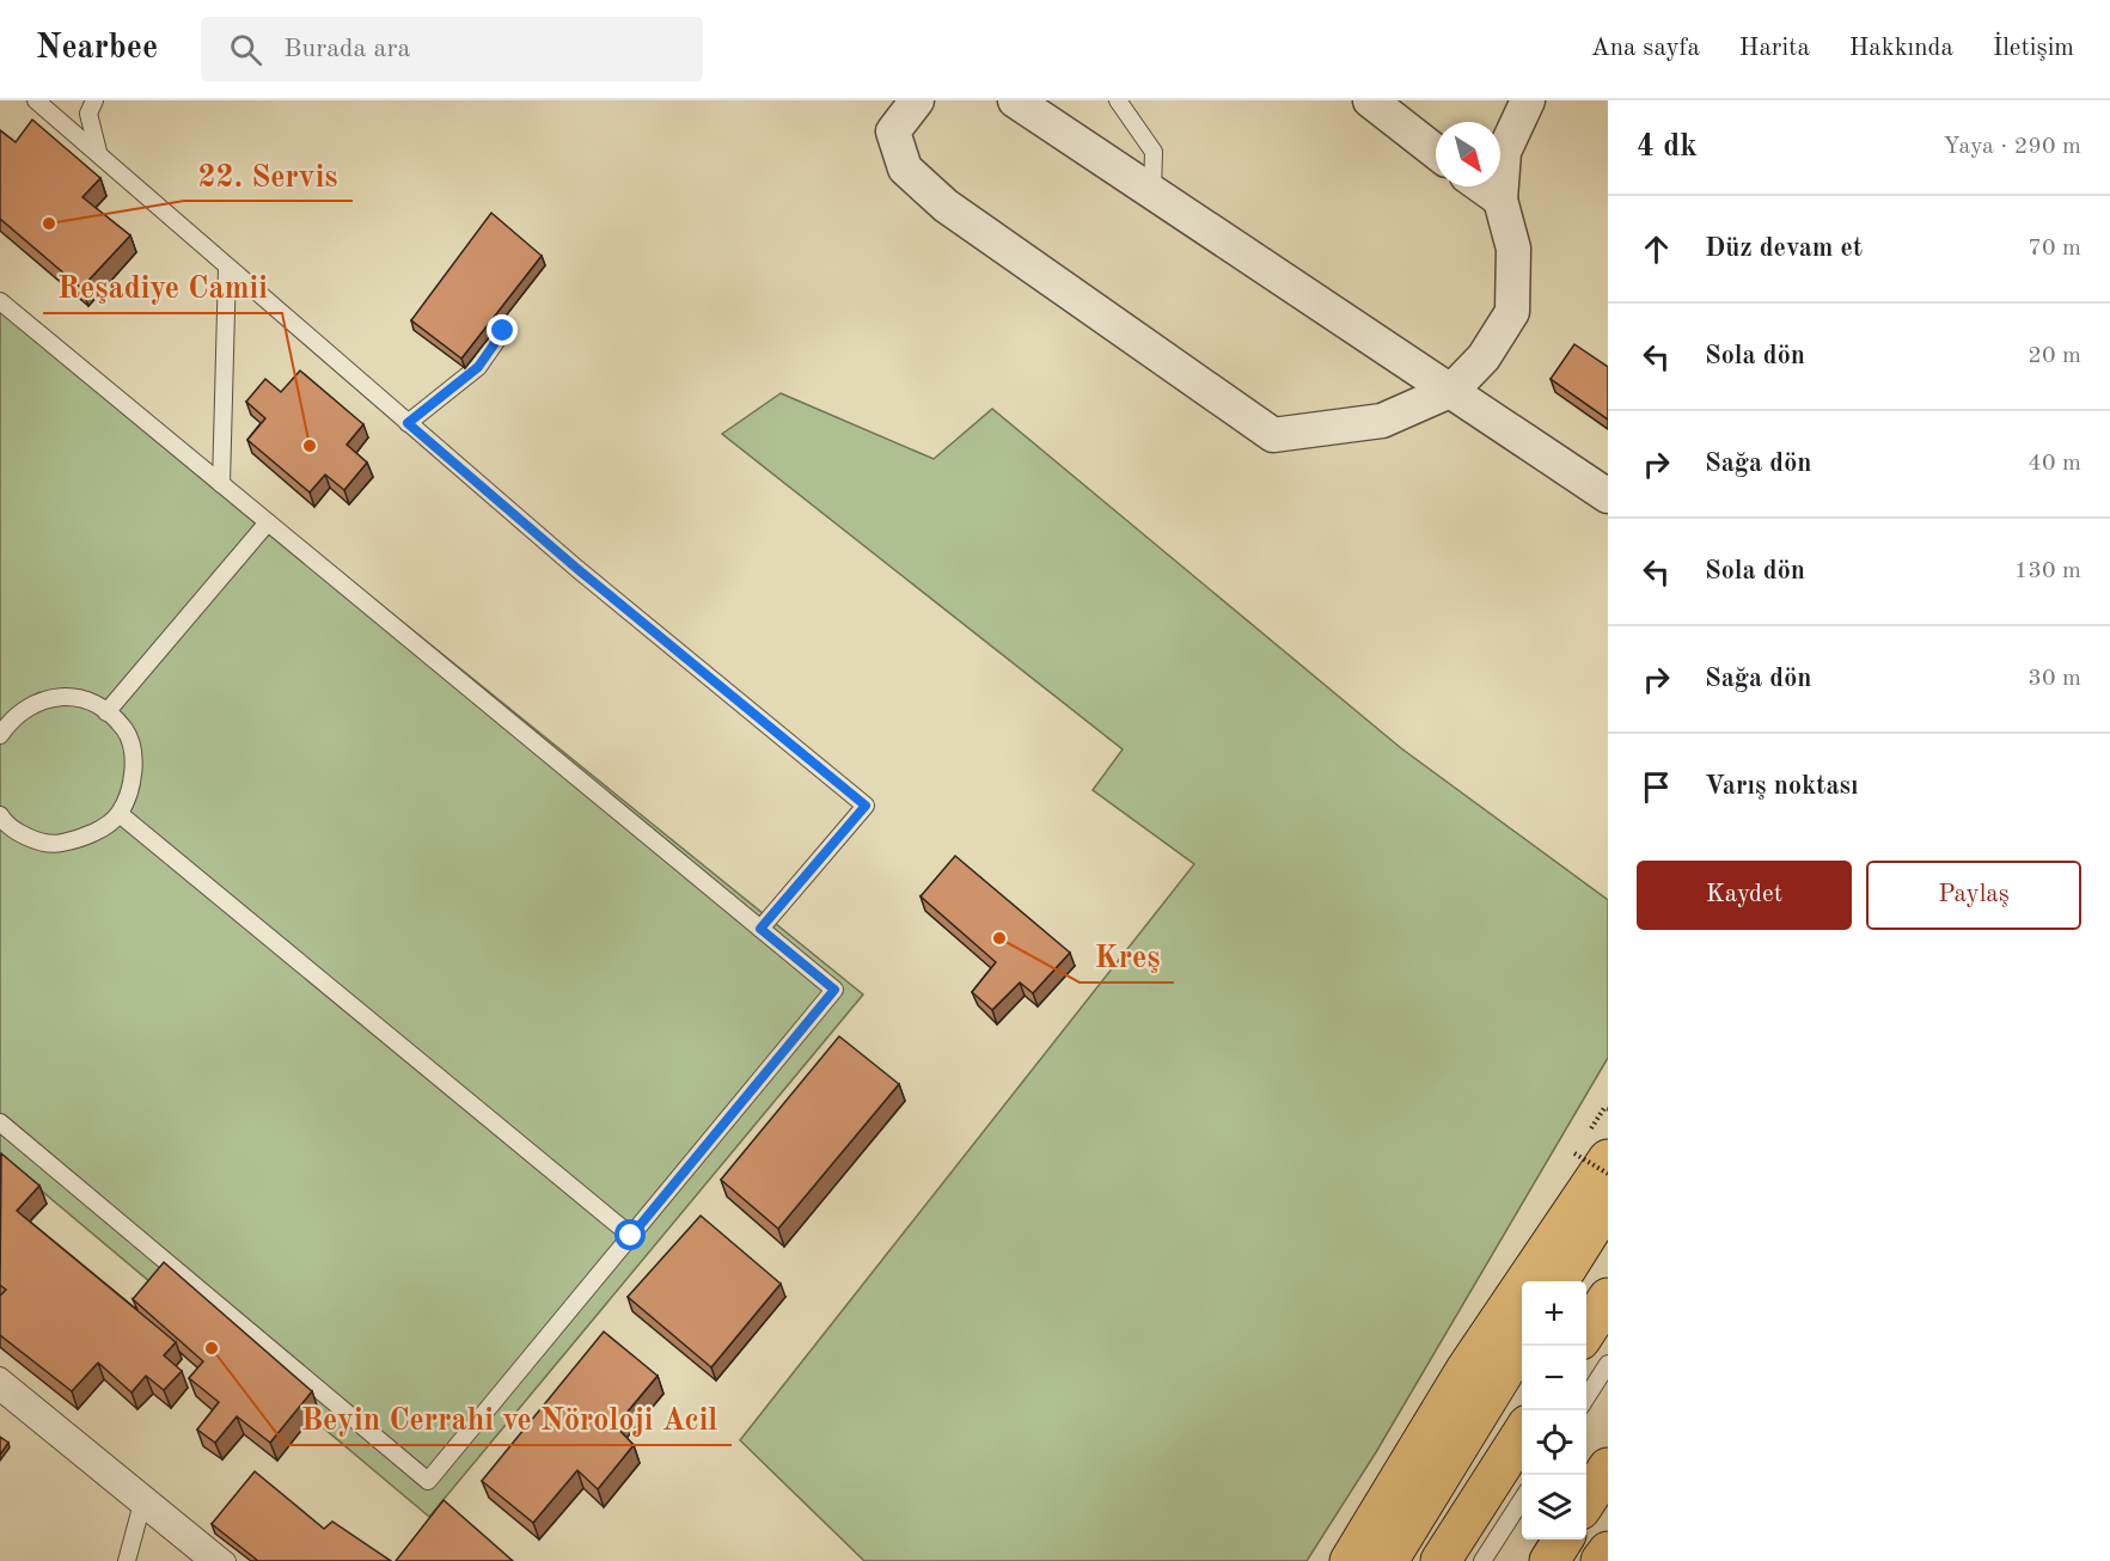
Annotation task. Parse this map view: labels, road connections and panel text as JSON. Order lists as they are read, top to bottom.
{
  "places": [
    "22. Servis",
    "Reşadiye Camii",
    "Kreş",
    "Beyin Cerrahi ve Nöroloji Acil"
  ],
  "north": "bottom right",
  "page": {
    "header": "Nearbee",
    "search": "Burada ara",
    "nav": [
      "Ana sayfa",
      "Harita",
      "Hakkında",
      "İletişim"
    ],
    "heading": ["4 dk", "Yaya · 290 m"],
    "list": [
      ["Düz devam et", "70 m"],
      ["Sola dön", "20 m"],
      ["Sağa dön", "40 m"],
      ["Sola dön", "130 m"],
      ["Sağa dön", "30 m"],
      "Varış noktası"
    ],
    "buttons": ["Kaydet", "Paylaş"],
    "map_buttons": ["+", "−"]
  }
}
